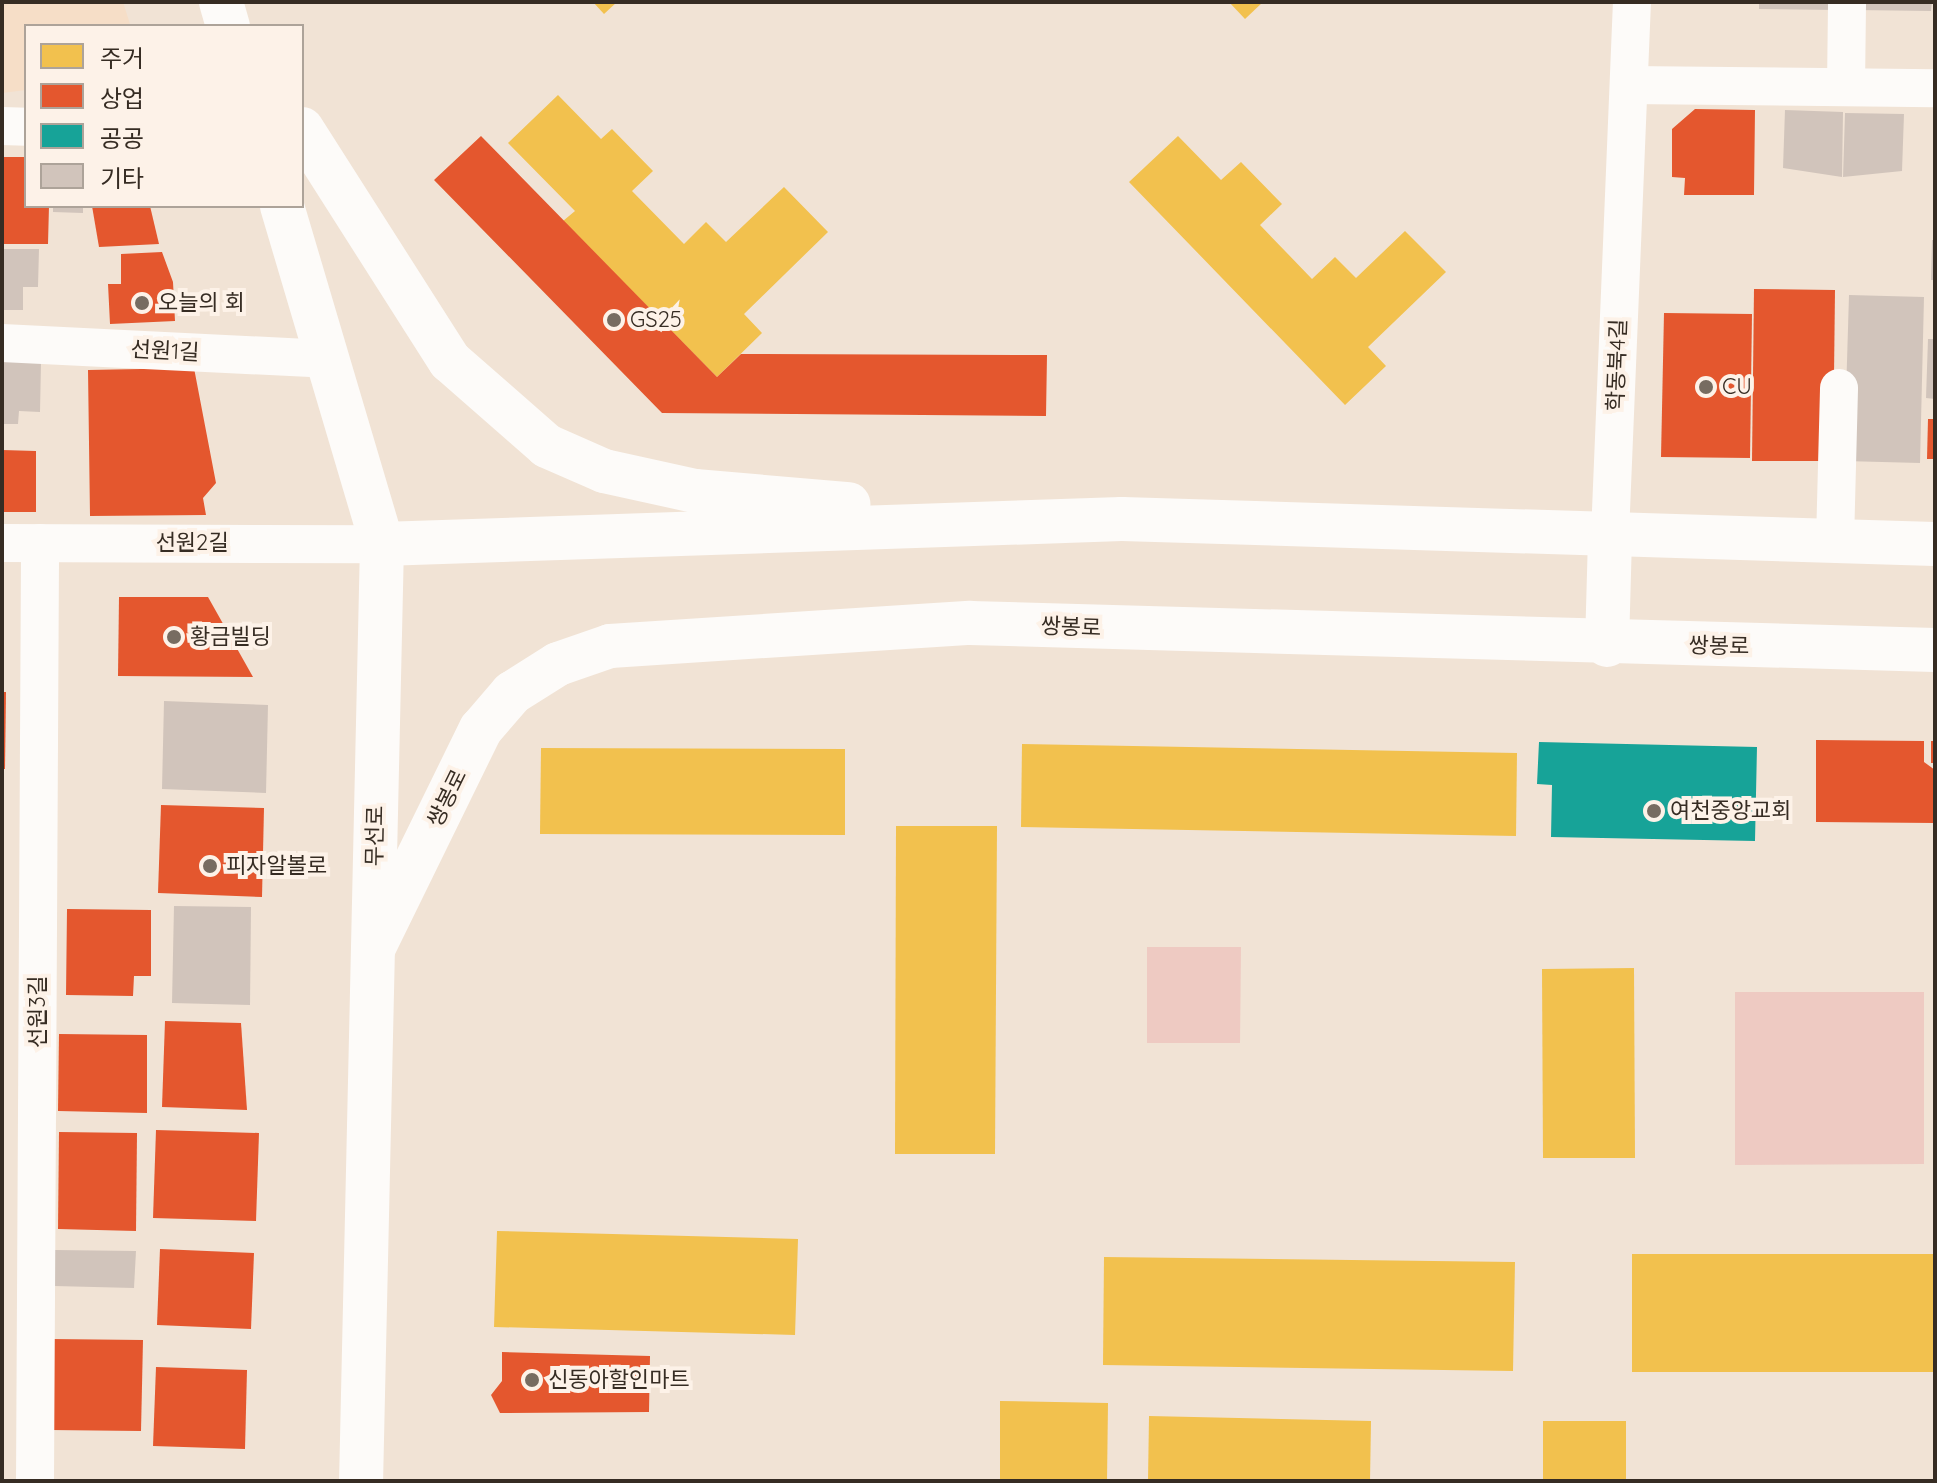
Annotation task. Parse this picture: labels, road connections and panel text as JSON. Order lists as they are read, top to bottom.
{
  "streets": {
    "street": [
      "선원1길",
      "학동북4길",
      "선원2길",
      "쌍봉로",
      "무선로",
      "선원3길"
    ]
  },
  "crossings": [
    ["선원1길", "무선로"],
    ["학동북4길", "쌍봉로"],
    ["선원2길", "무선로"],
    ["선원2길", "선원3길"],
    ["쌍봉로", "무선로"]
  ],
  "places": [
    "오늘의 회",
    "GS25",
    "CU",
    "황금빌딩",
    "여천중앙교회",
    "피자알볼로",
    "신동아할인마트"
  ],
  "legend": [
    "주거",
    "상업",
    "공공",
    "기타"
  ]
}
